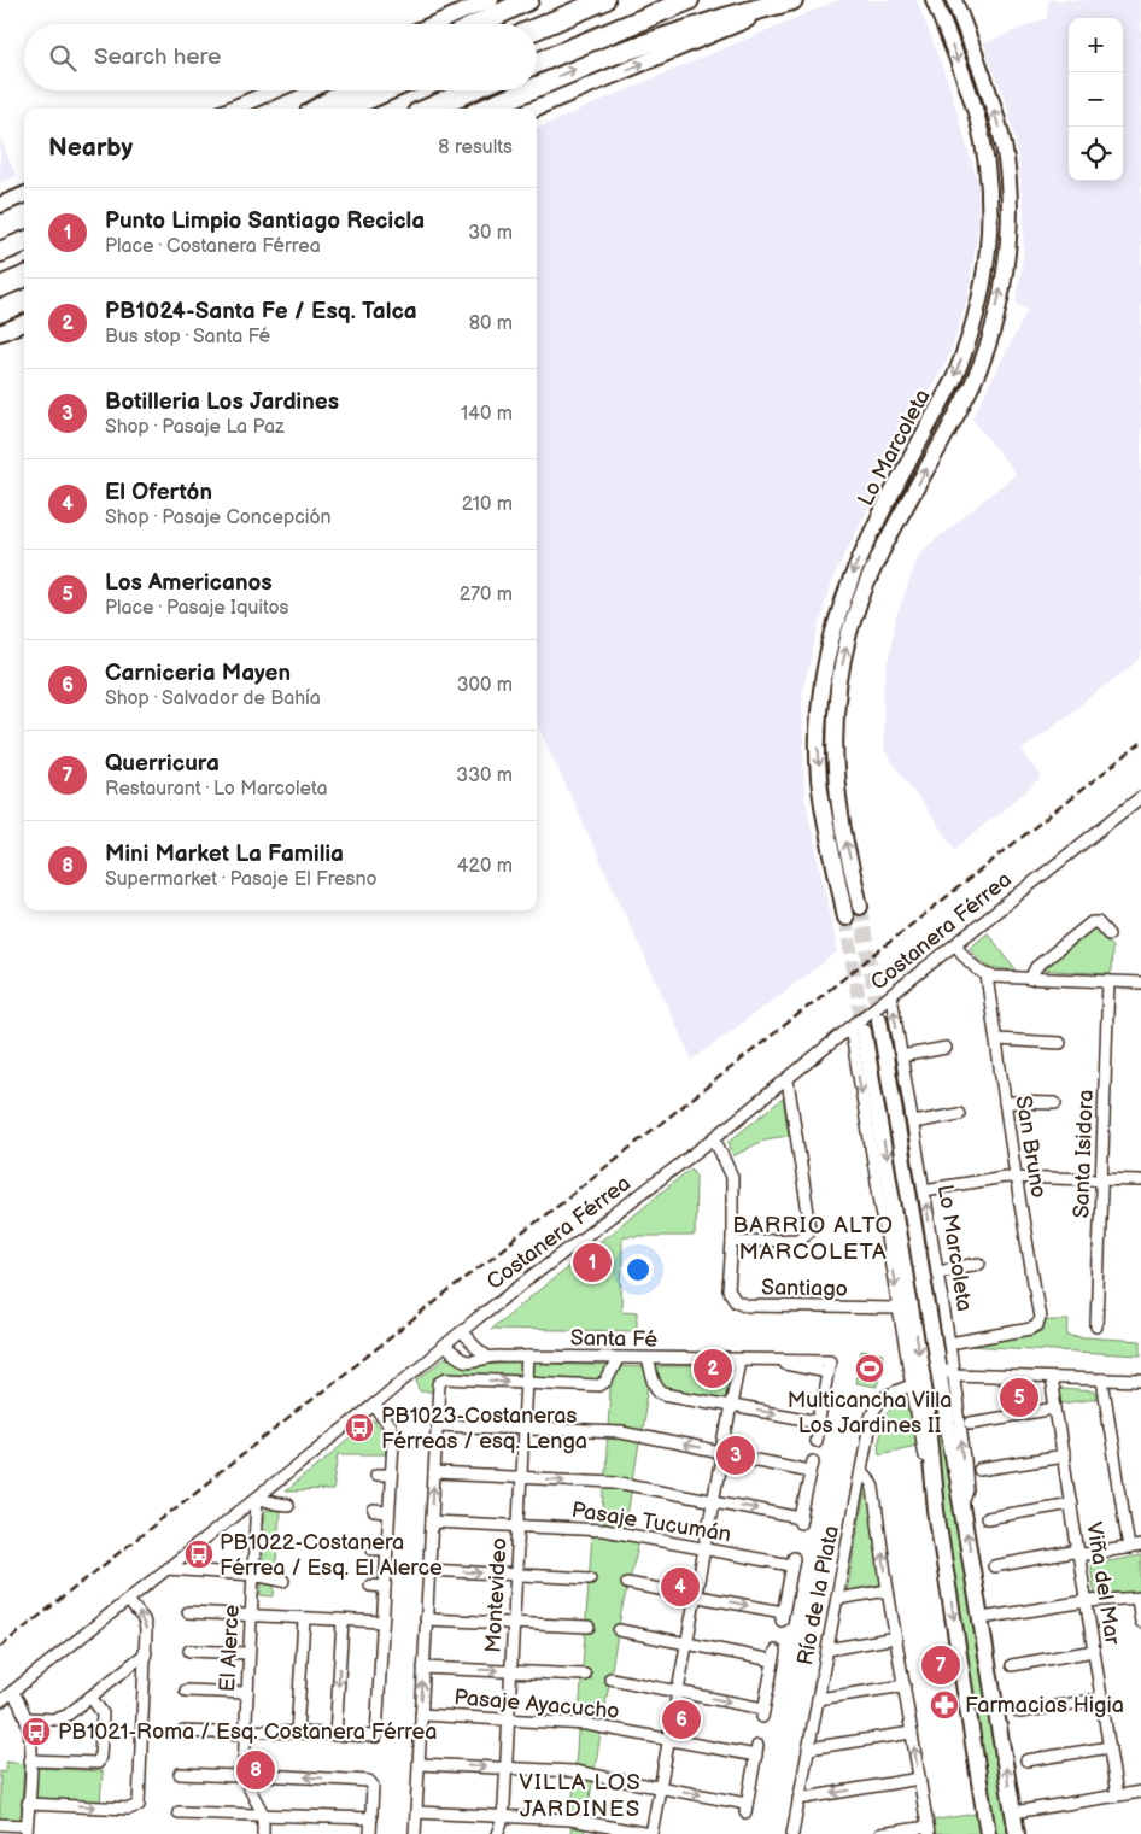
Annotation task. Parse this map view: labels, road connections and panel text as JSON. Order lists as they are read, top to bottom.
{
  "streets": {
    "main road": ["Lo Marcoleta"],
    "street": [
      "Costanera Férrea",
      "San Bruno",
      "Santa Isidora",
      "Santiago",
      "Santa Fé",
      "Pasaje Tucumán",
      "Viña del Mar",
      "Montevideo",
      "Río de la Plata",
      "El Alerce",
      "Pasaje Ayacucho"
    ]
  },
  "crossings": [
    ["Lo Marcoleta", "Costanera Férrea"],
    ["Lo Marcoleta", "San Bruno"],
    ["Costanera Férrea", "Santiago"],
    ["Costanera Férrea", "Santa Fé"],
    ["Costanera Férrea", "El Alerce"],
    ["Santa Fé", "Montevideo"],
    ["Pasaje Tucumán", "Montevideo"],
    ["Montevideo", "Pasaje Ayacucho"]
  ],
  "districts": ["BARRIO ALTO MARCOLETA", "VILLA LOS JARDINES"],
  "places": {
    "sports": ["Multicancha Villa Los Jardines II"],
    "bus stop": ["PB1023-Costaneras Férreas / esq. Lenga", "PB1022-Costanera Férrea / Esq. El Alerce", "PB1021-Roma / Esq. Costanera Férrea"],
    "pharmacy": ["Farmacias Higia"]
  },
  "page": {
    "map_buttons": ["+", "−"],
    "search": "Search here",
    "heading": ["Nearby", "8 results"],
    "list": [
      {
        "mark": "1",
        "name": "Punto Limpio Santiago Recicla",
        "note": "Place · Costanera Férrea",
        "value": "30 m"
      },
      {
        "mark": "2",
        "name": "PB1024-Santa Fe / Esq. Talca",
        "note": "Bus stop · Santa Fé",
        "value": "80 m"
      },
      {
        "mark": "3",
        "name": "Botilleria Los Jardines",
        "note": "Shop · Pasaje La Paz",
        "value": "140 m"
      },
      {
        "mark": "4",
        "name": "El Ofertón",
        "note": "Shop · Pasaje Concepción",
        "value": "210 m"
      },
      {
        "mark": "5",
        "name": "Los Americanos",
        "note": "Place · Pasaje Iquitos",
        "value": "270 m"
      },
      {
        "mark": "6",
        "name": "Carniceria Mayen",
        "note": "Shop · Salvador de Bahía",
        "value": "300 m"
      },
      {
        "mark": "7",
        "name": "Querricura",
        "note": "Restaurant · Lo Marcoleta",
        "value": "330 m"
      },
      {
        "mark": "8",
        "name": "Mini Market La Familia",
        "note": "Supermarket · Pasaje El Fresno",
        "value": "420 m"
      }
    ],
    "pins": [
      "1",
      "2",
      "5",
      "3",
      "4",
      "7",
      "6",
      "8"
    ]
  }
}
